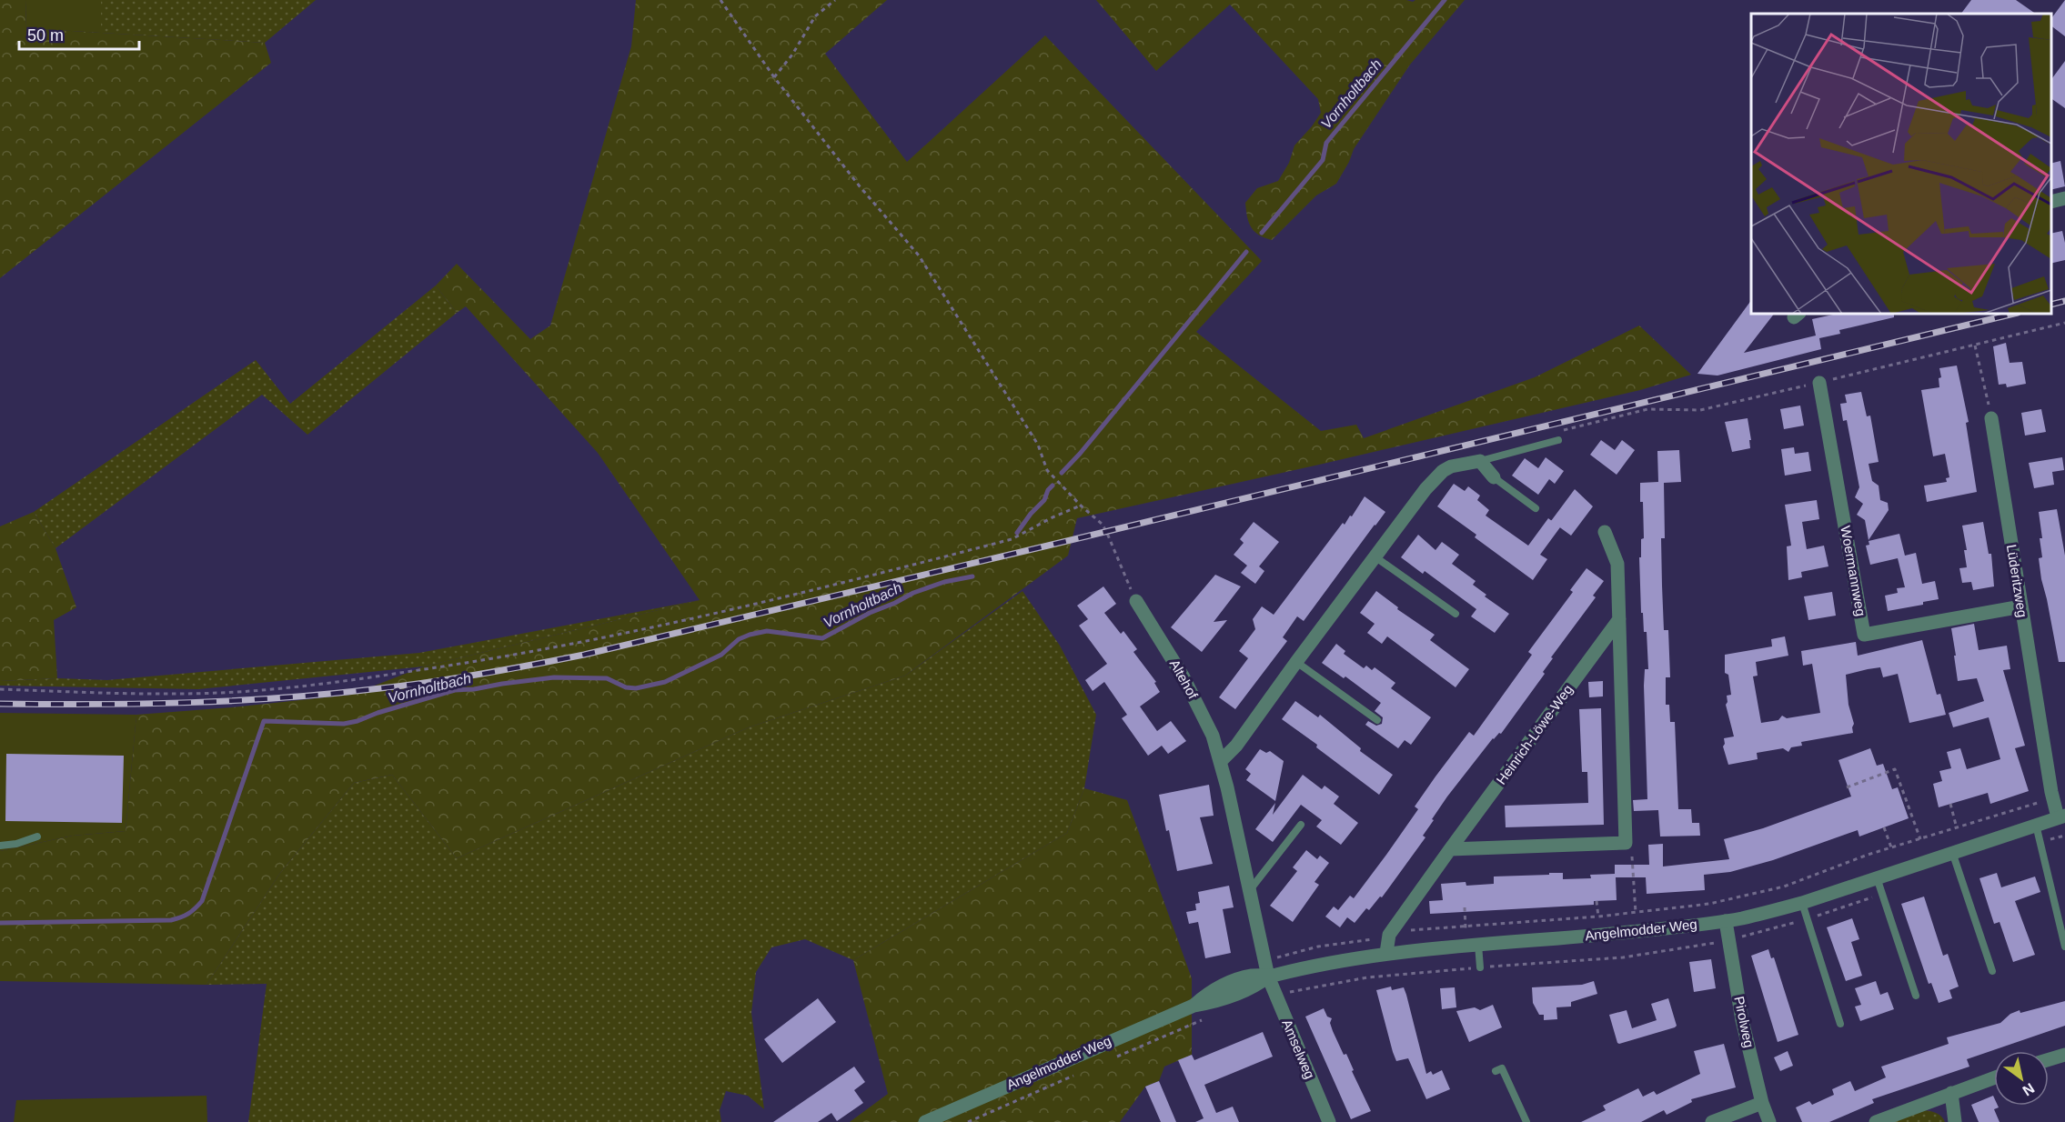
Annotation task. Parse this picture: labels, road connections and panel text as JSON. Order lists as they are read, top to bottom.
{
  "streets": {
    "street": [
      "Woermannweg",
      "Lüderitzweg",
      "Altehof",
      "Heinrich-Löwe-Weg",
      "Angelmodder Weg",
      "Pirolweg",
      "Amselweg"
    ]
  },
  "crossings": [
    ["Woermannweg", "Lüderitzweg"],
    ["Lüderitzweg", "Angelmodder Weg"],
    ["Altehof", "Angelmodder Weg"],
    ["Altehof", "Amselweg"],
    ["Heinrich-Löwe-Weg", "Angelmodder Weg"],
    ["Angelmodder Weg", "Pirolweg"],
    ["Angelmodder Weg", "Amselweg"]
  ],
  "water": ["Vornholtbach"],
  "scale_bar": "50 m",
  "north": "bottom right"
}
